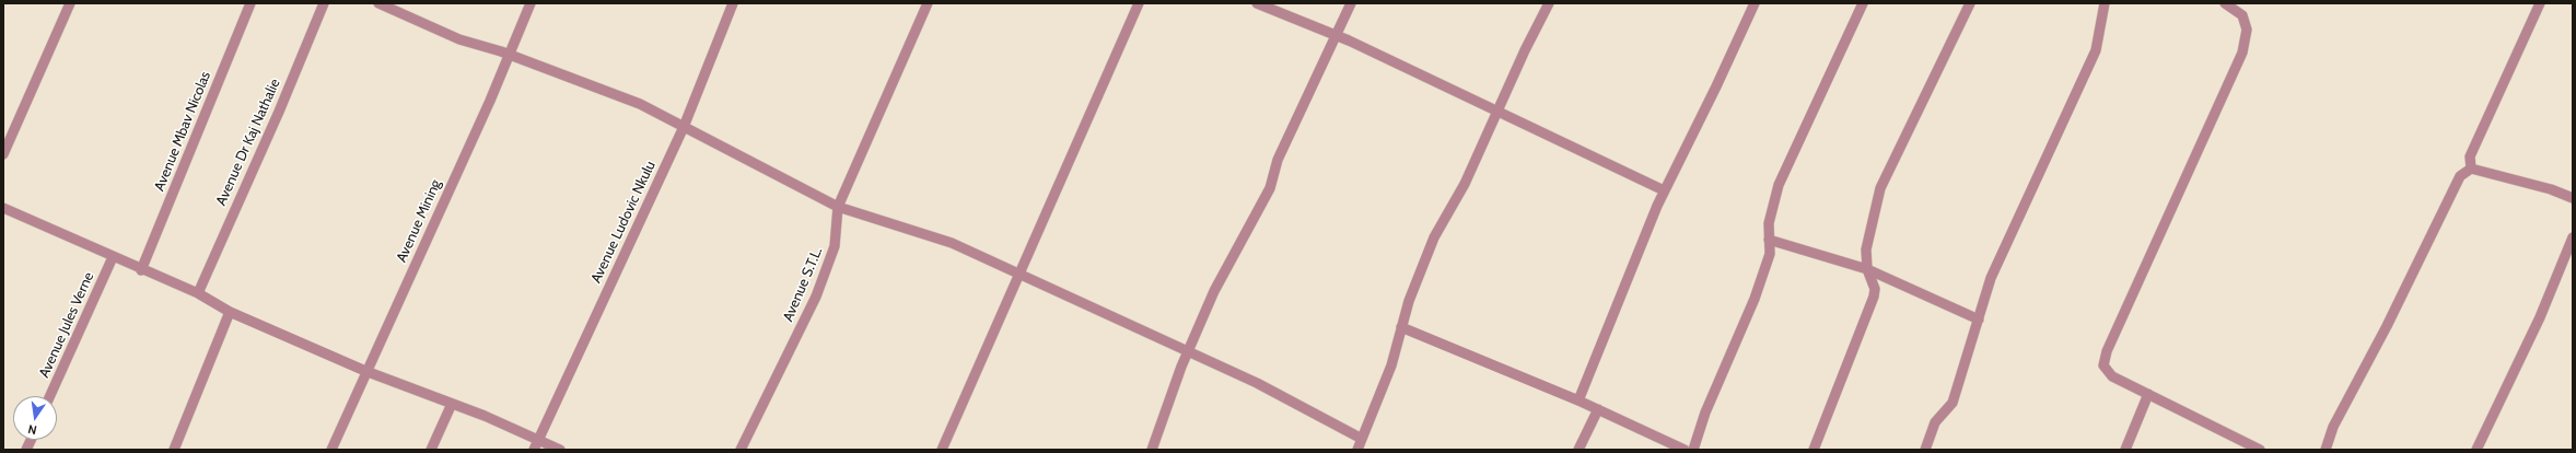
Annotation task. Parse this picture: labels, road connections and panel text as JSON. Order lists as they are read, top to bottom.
{
  "streets": {
    "street": [
      "Avenue Mbav Nicolas",
      "Avenue Dr Kaj Nathalie",
      "Avenue Mining",
      "Avenue Ludovic Nkulu",
      "Avenue S.T.L.",
      "Avenue Jules Verne"
    ]
  },
  "north": "bottom"
}
